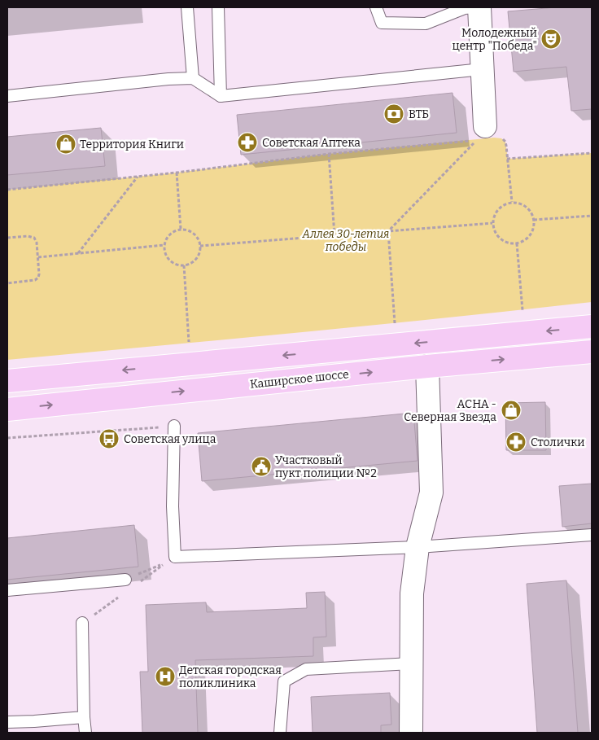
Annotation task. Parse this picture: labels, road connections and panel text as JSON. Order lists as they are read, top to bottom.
{
  "streets": {
    "main road": ["Каширское шоссе"]
  },
  "parks": ["Аллея 30-летия победы"],
  "places": {
    "theatre": ["Молодежный центр \"Победа\""],
    "bank": ["ВТБ"],
    "pharmacy": ["Советская Аптека", "Столички"],
    "shop": ["Территория Книги", "АСНА - Северная Звезда"],
    "bus stop": ["Советская улица"],
    "public building": ["Участковый пукт полиции №2"],
    "hospital": ["Детская городская поликлиника"]
  }
}
